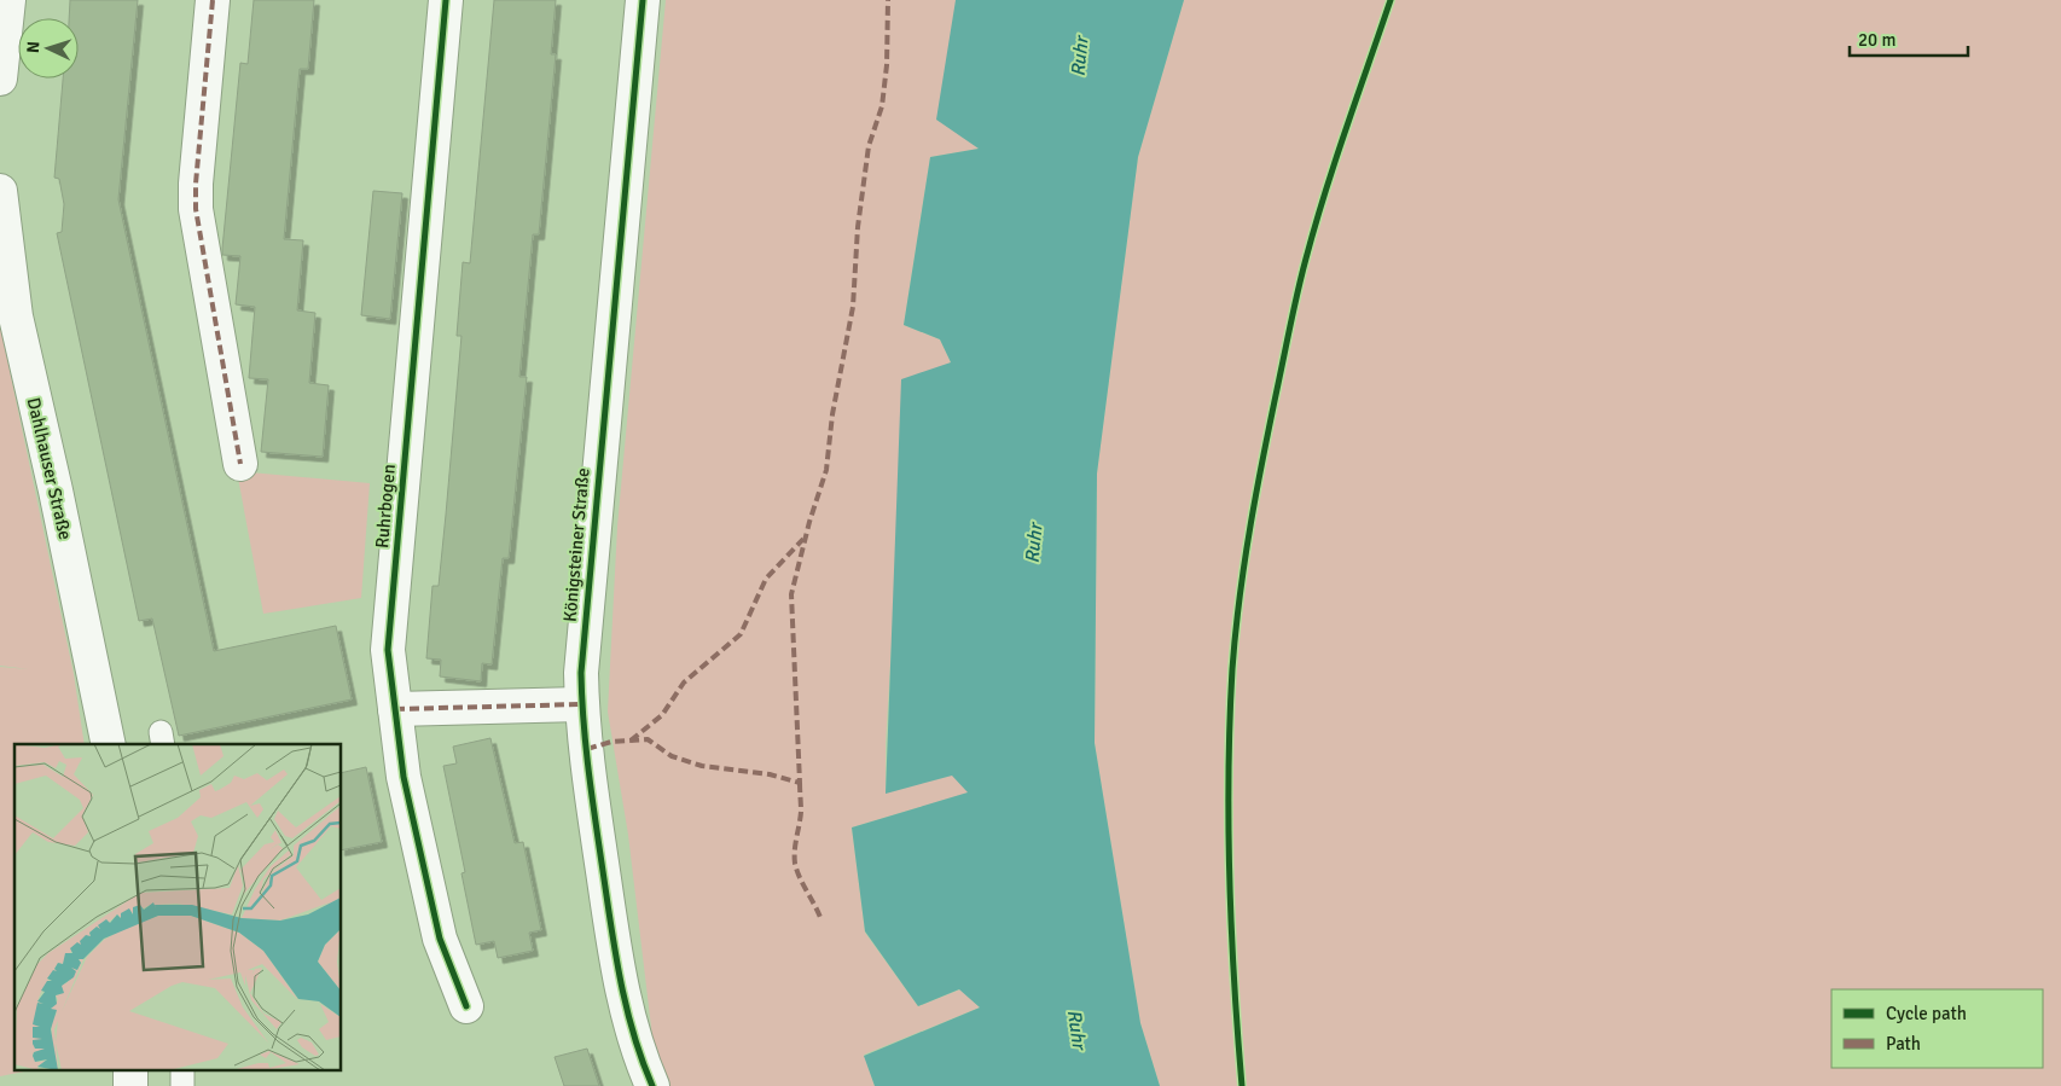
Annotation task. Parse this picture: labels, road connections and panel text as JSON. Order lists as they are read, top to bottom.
{
  "streets": {
    "street": ["Dahlhauser Straße", "Ruhrbogen", "Königsteiner Straße"]
  },
  "water": ["Ruhr"],
  "legend": ["Cycle path", "Path"],
  "scale_bar": "20 m",
  "north": "left"
}
